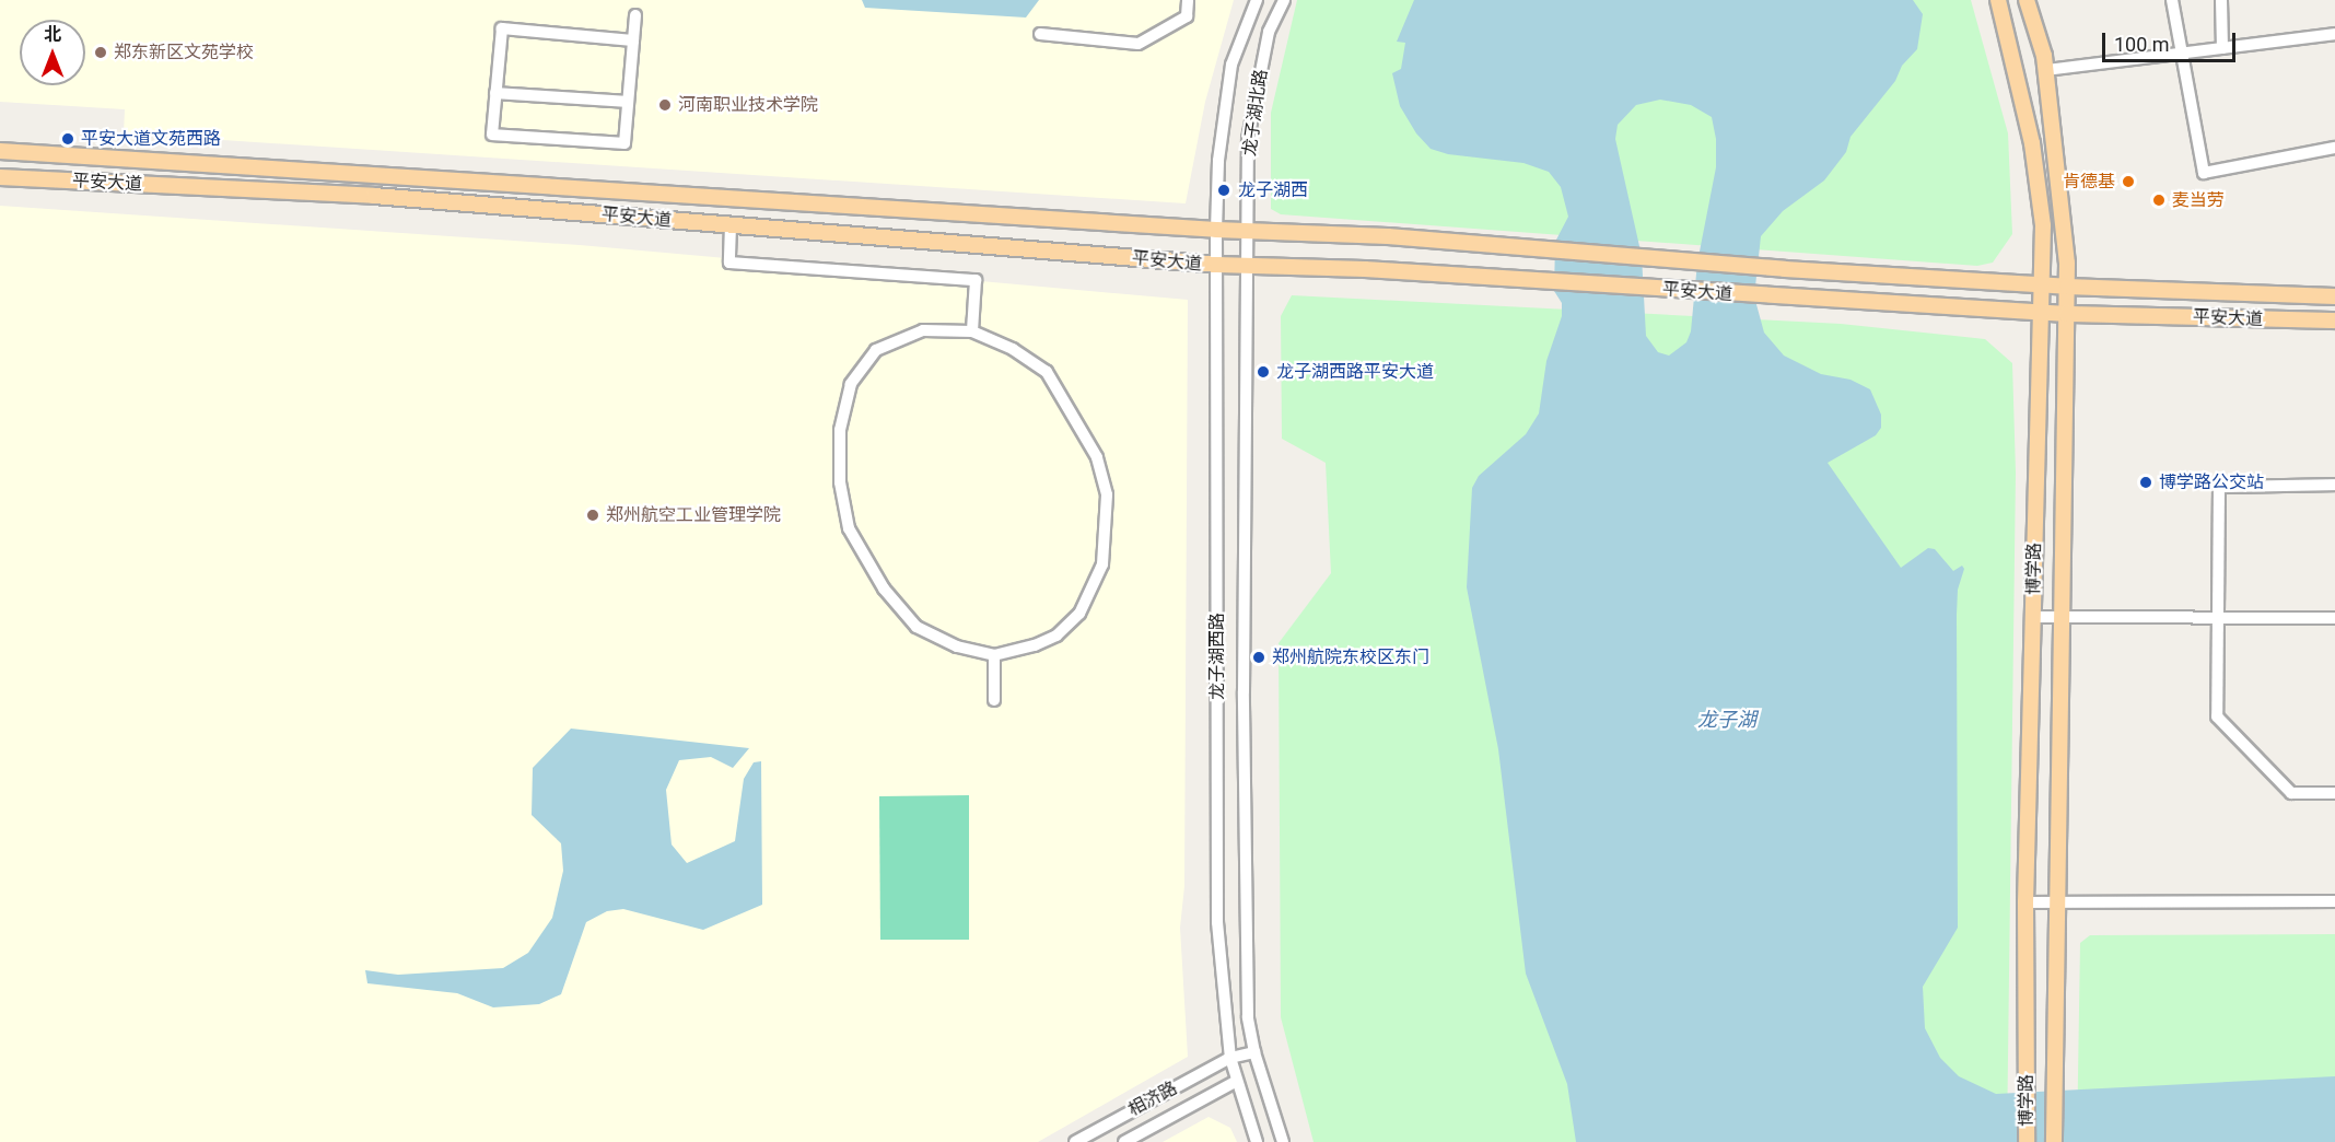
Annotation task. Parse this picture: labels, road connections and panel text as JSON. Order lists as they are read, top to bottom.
{
  "streets": {
    "main road": ["平安大道", "博学路"],
    "street": ["龙子湖北路", "龙子湖西路", "相济路"]
  },
  "crossings": [
    ["龙子湖北路", "平安大道"],
    ["龙子湖北路", "龙子湖西路"],
    ["平安大道", "博学路"],
    ["平安大道", "龙子湖西路"],
    ["龙子湖西路", "相济路"]
  ],
  "water": ["龙子湖"],
  "places": [
    "郑东新区文苑学校",
    "河南职业技术学院",
    "平安大道文苑西路",
    "肯德基",
    "龙子湖西",
    "麦当劳",
    "龙子湖西路平安大道",
    "博学路公交站",
    "郑州航空工业管理学院",
    "郑州航院东校区东门"
  ],
  "scale_bar": "100 m",
  "north": "top"
}
